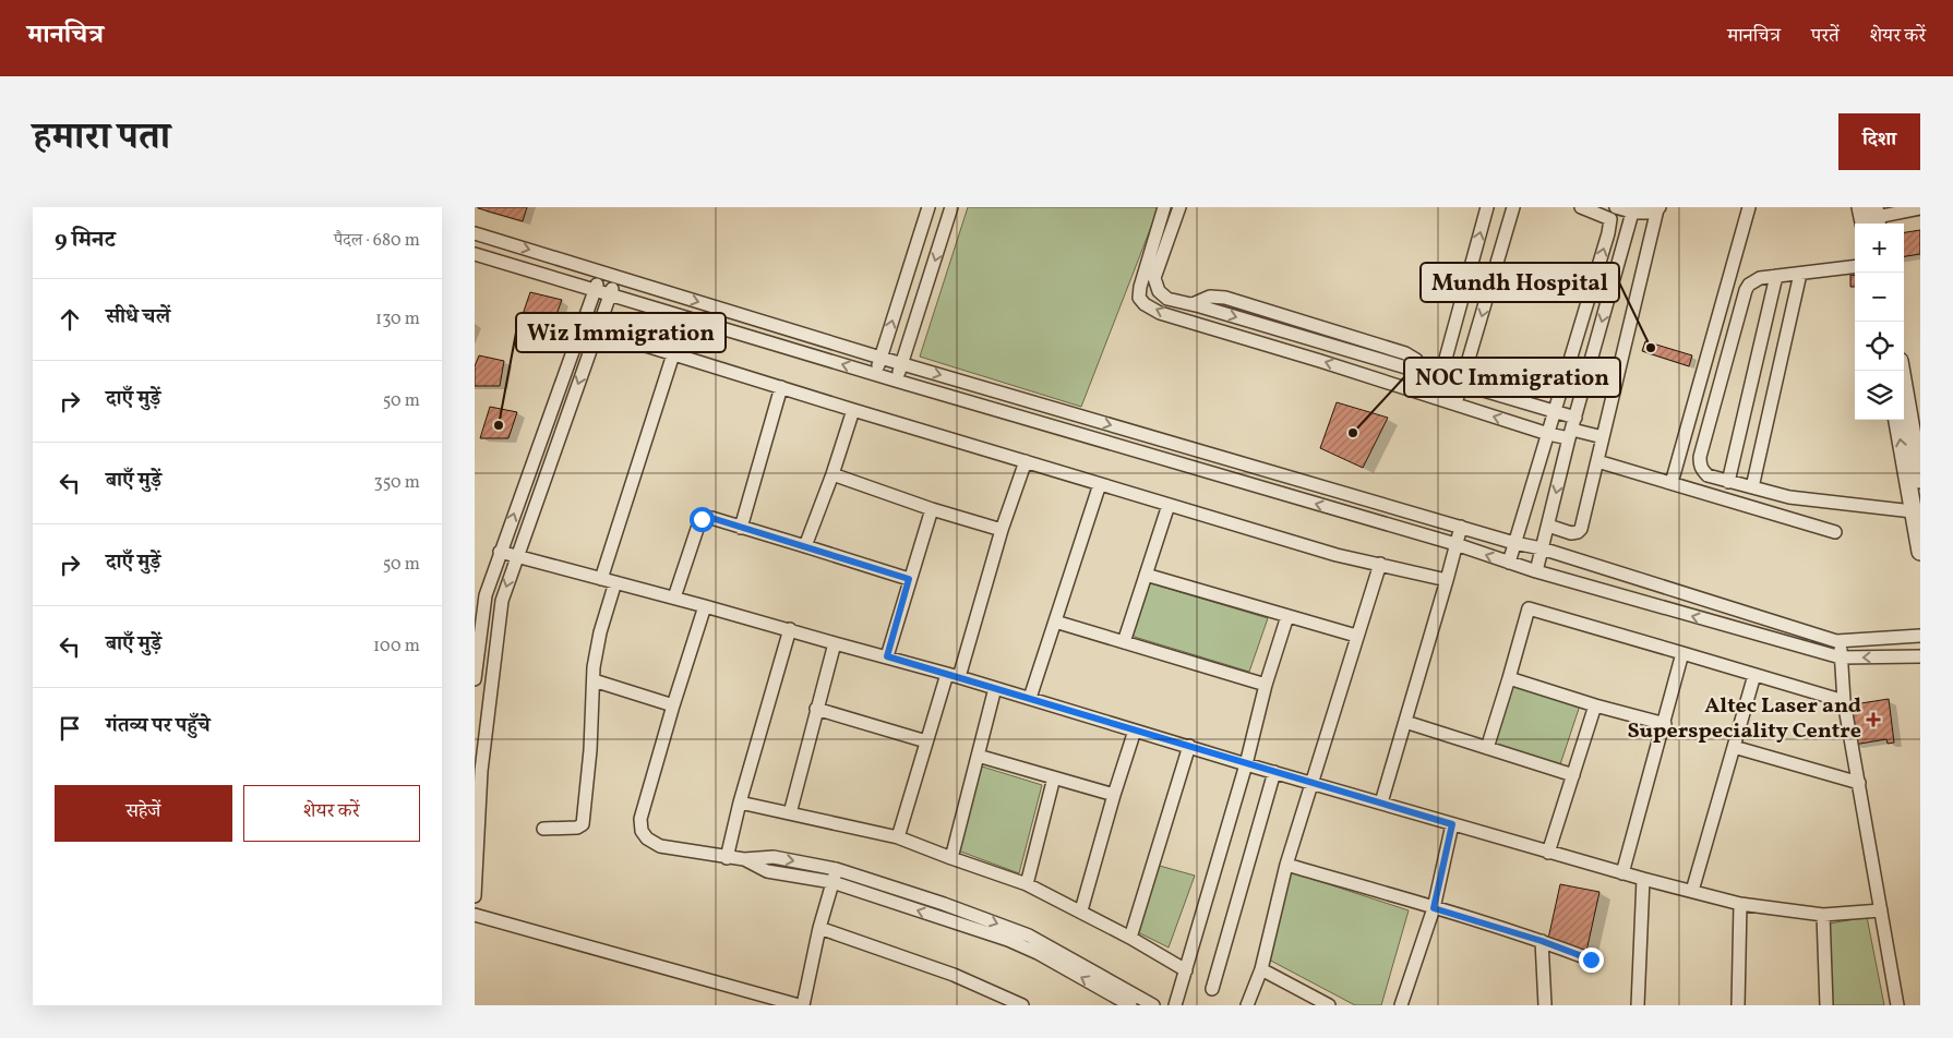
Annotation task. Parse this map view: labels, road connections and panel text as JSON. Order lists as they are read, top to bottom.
{
  "places": {
    "other": ["Mundh Hospital", "Wiz Immigration", "NOC Immigration"],
    "health": ["Altec Laser and Superspeciality Centre"]
  },
  "page": {
    "header": "मानचित्र",
    "nav": ["मानचित्र", "परतें", "शेयर करें"],
    "title": "हमारा पता",
    "buttons": [
      "दिशा",
      ["सहेजें", "शेयर करें"]
    ],
    "heading": ["9 मिनट", "पैदल · 680 m"],
    "map_buttons": ["+", "−"],
    "list": [
      ["सीधे चलें", "130 m"],
      ["दाएँ मुड़ें", "50 m"],
      ["बाएँ मुड़ें", "350 m"],
      ["दाएँ मुड़ें", "50 m"],
      ["बाएँ मुड़ें", "100 m"],
      "गंतव्य पर पहुँचे"
    ]
  }
}
